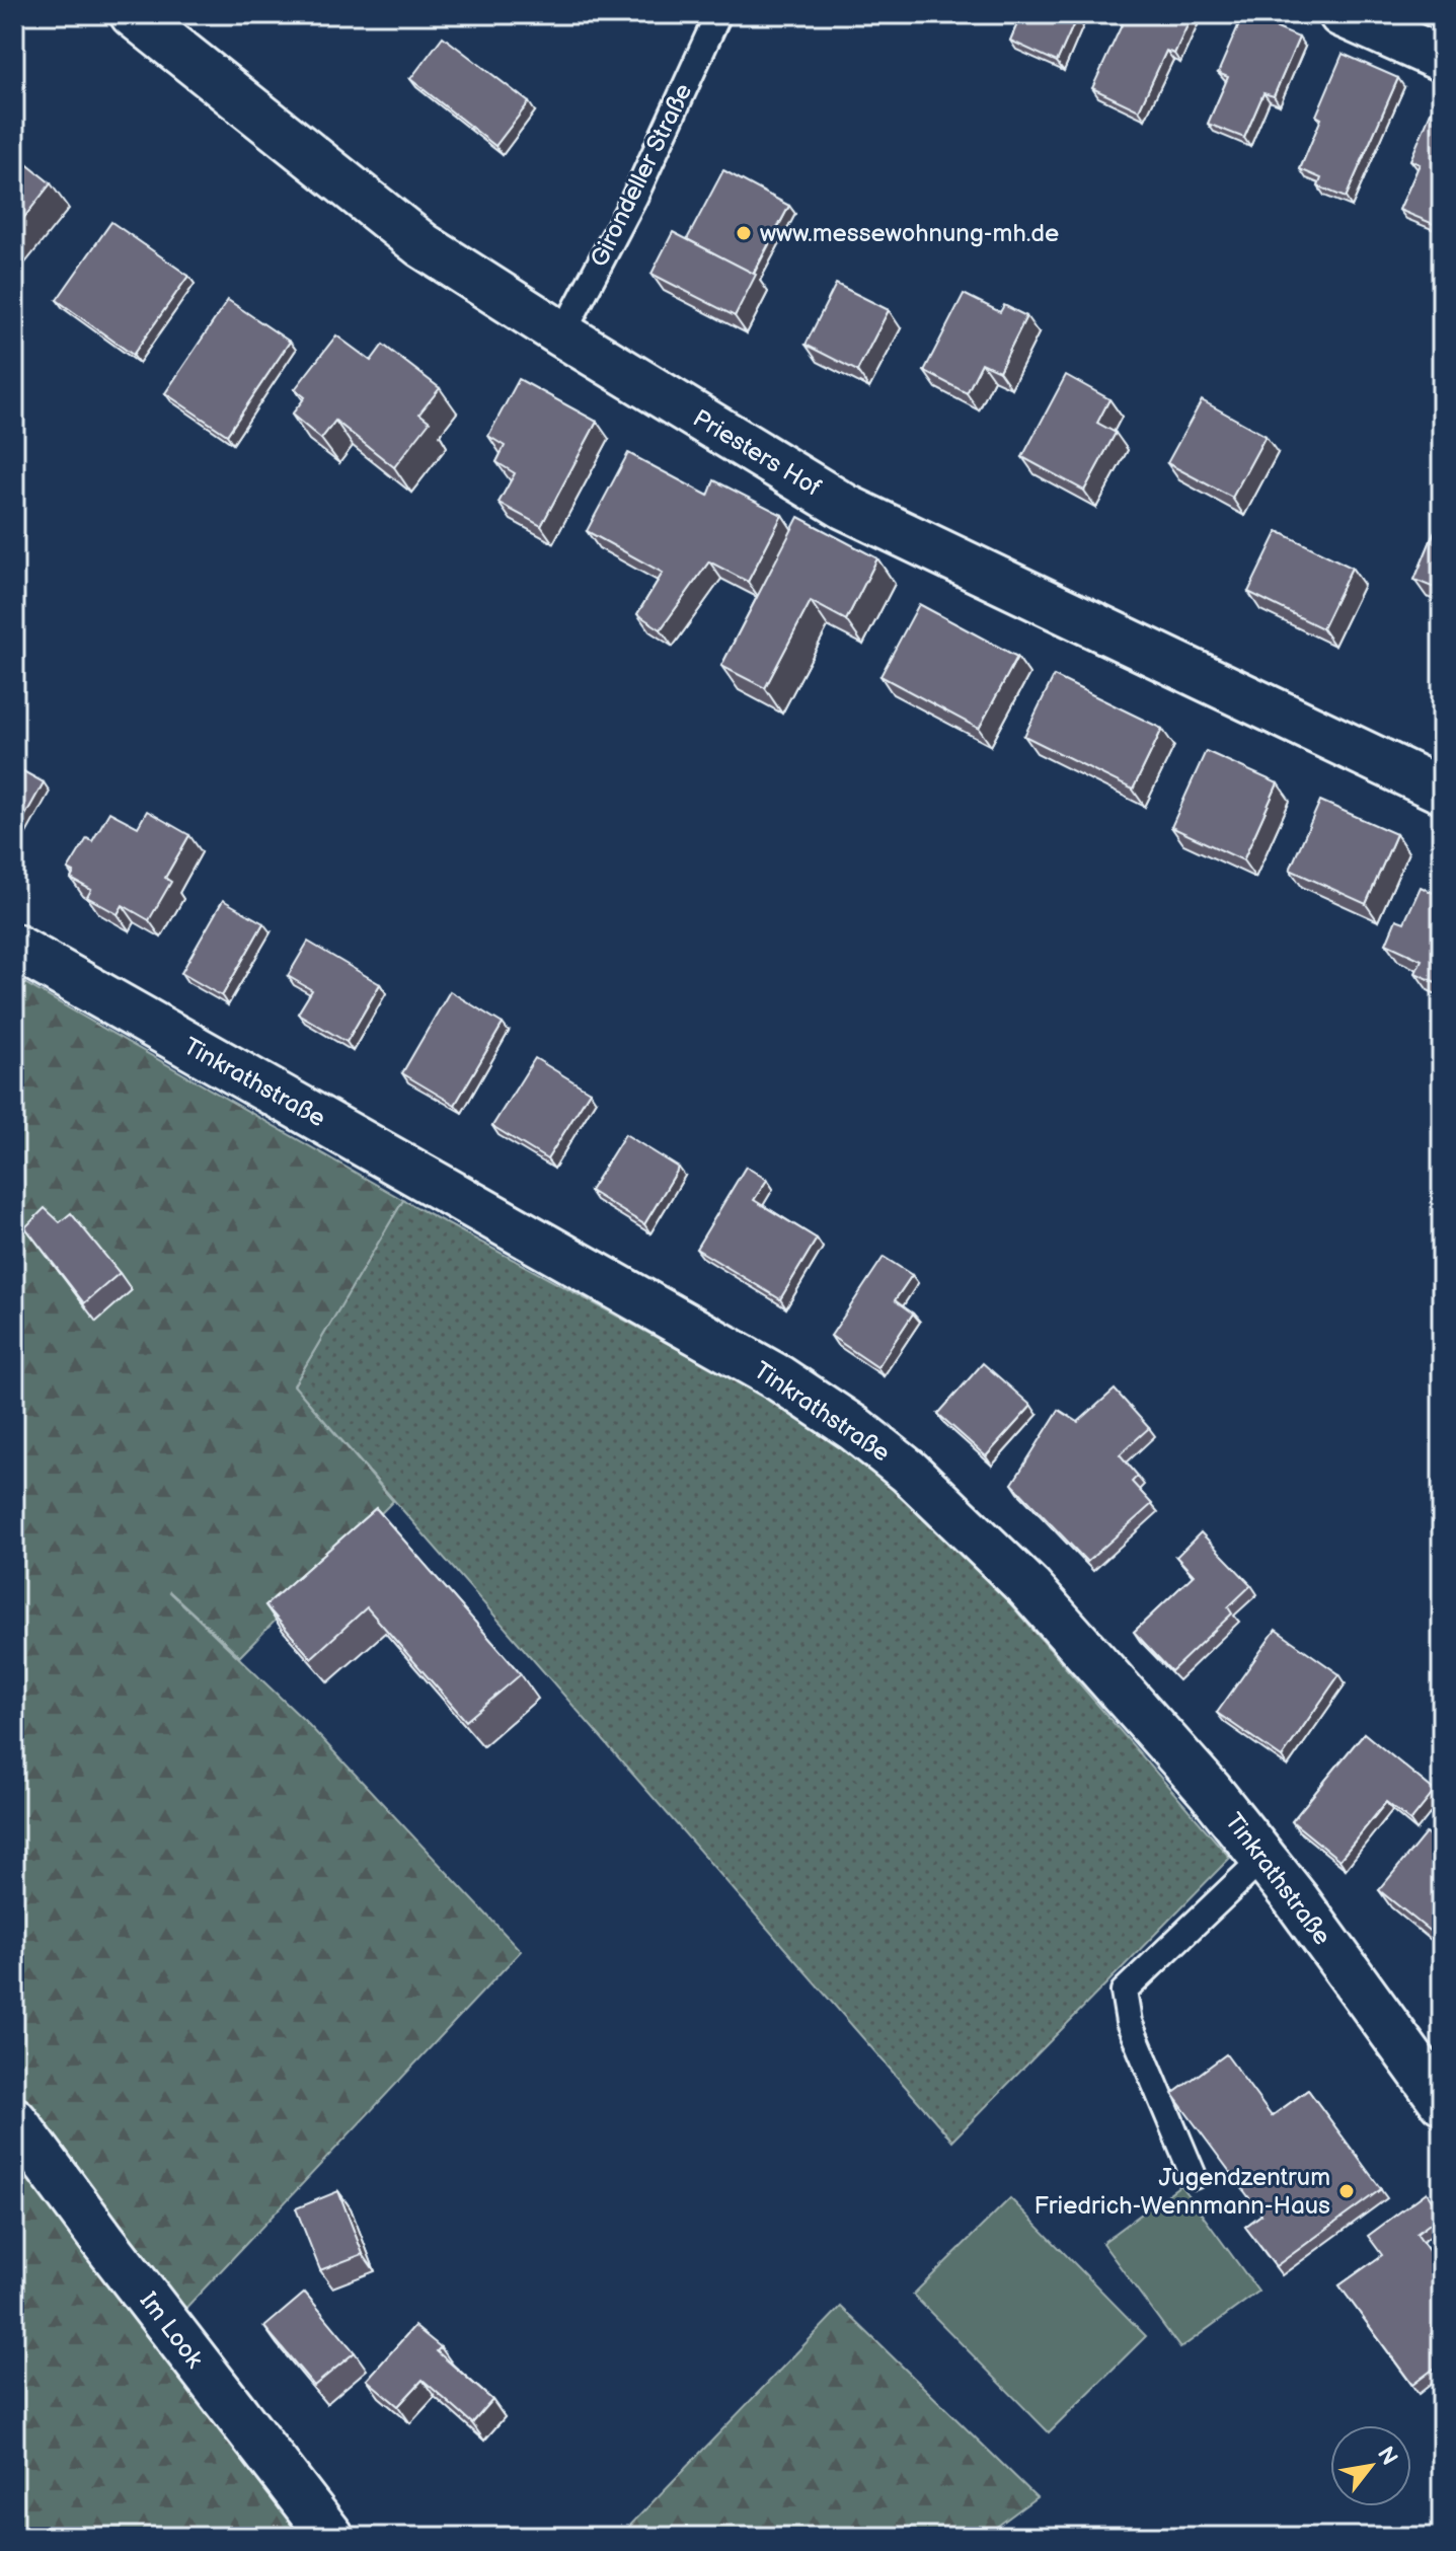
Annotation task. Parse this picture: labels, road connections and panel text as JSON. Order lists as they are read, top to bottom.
{
  "streets": {
    "street": ["Priesters Hof", "Tinkrathstraße", "Im Look"],
    "lane": ["Girondeller Straße"]
  },
  "crossings": [
    ["Girondeller Straße", "Priesters Hof"]
  ],
  "places": ["www.messewohnung-mh.de", "Jugendzentrum Friedrich-Wennmann-Haus"],
  "north": "top right"
}
